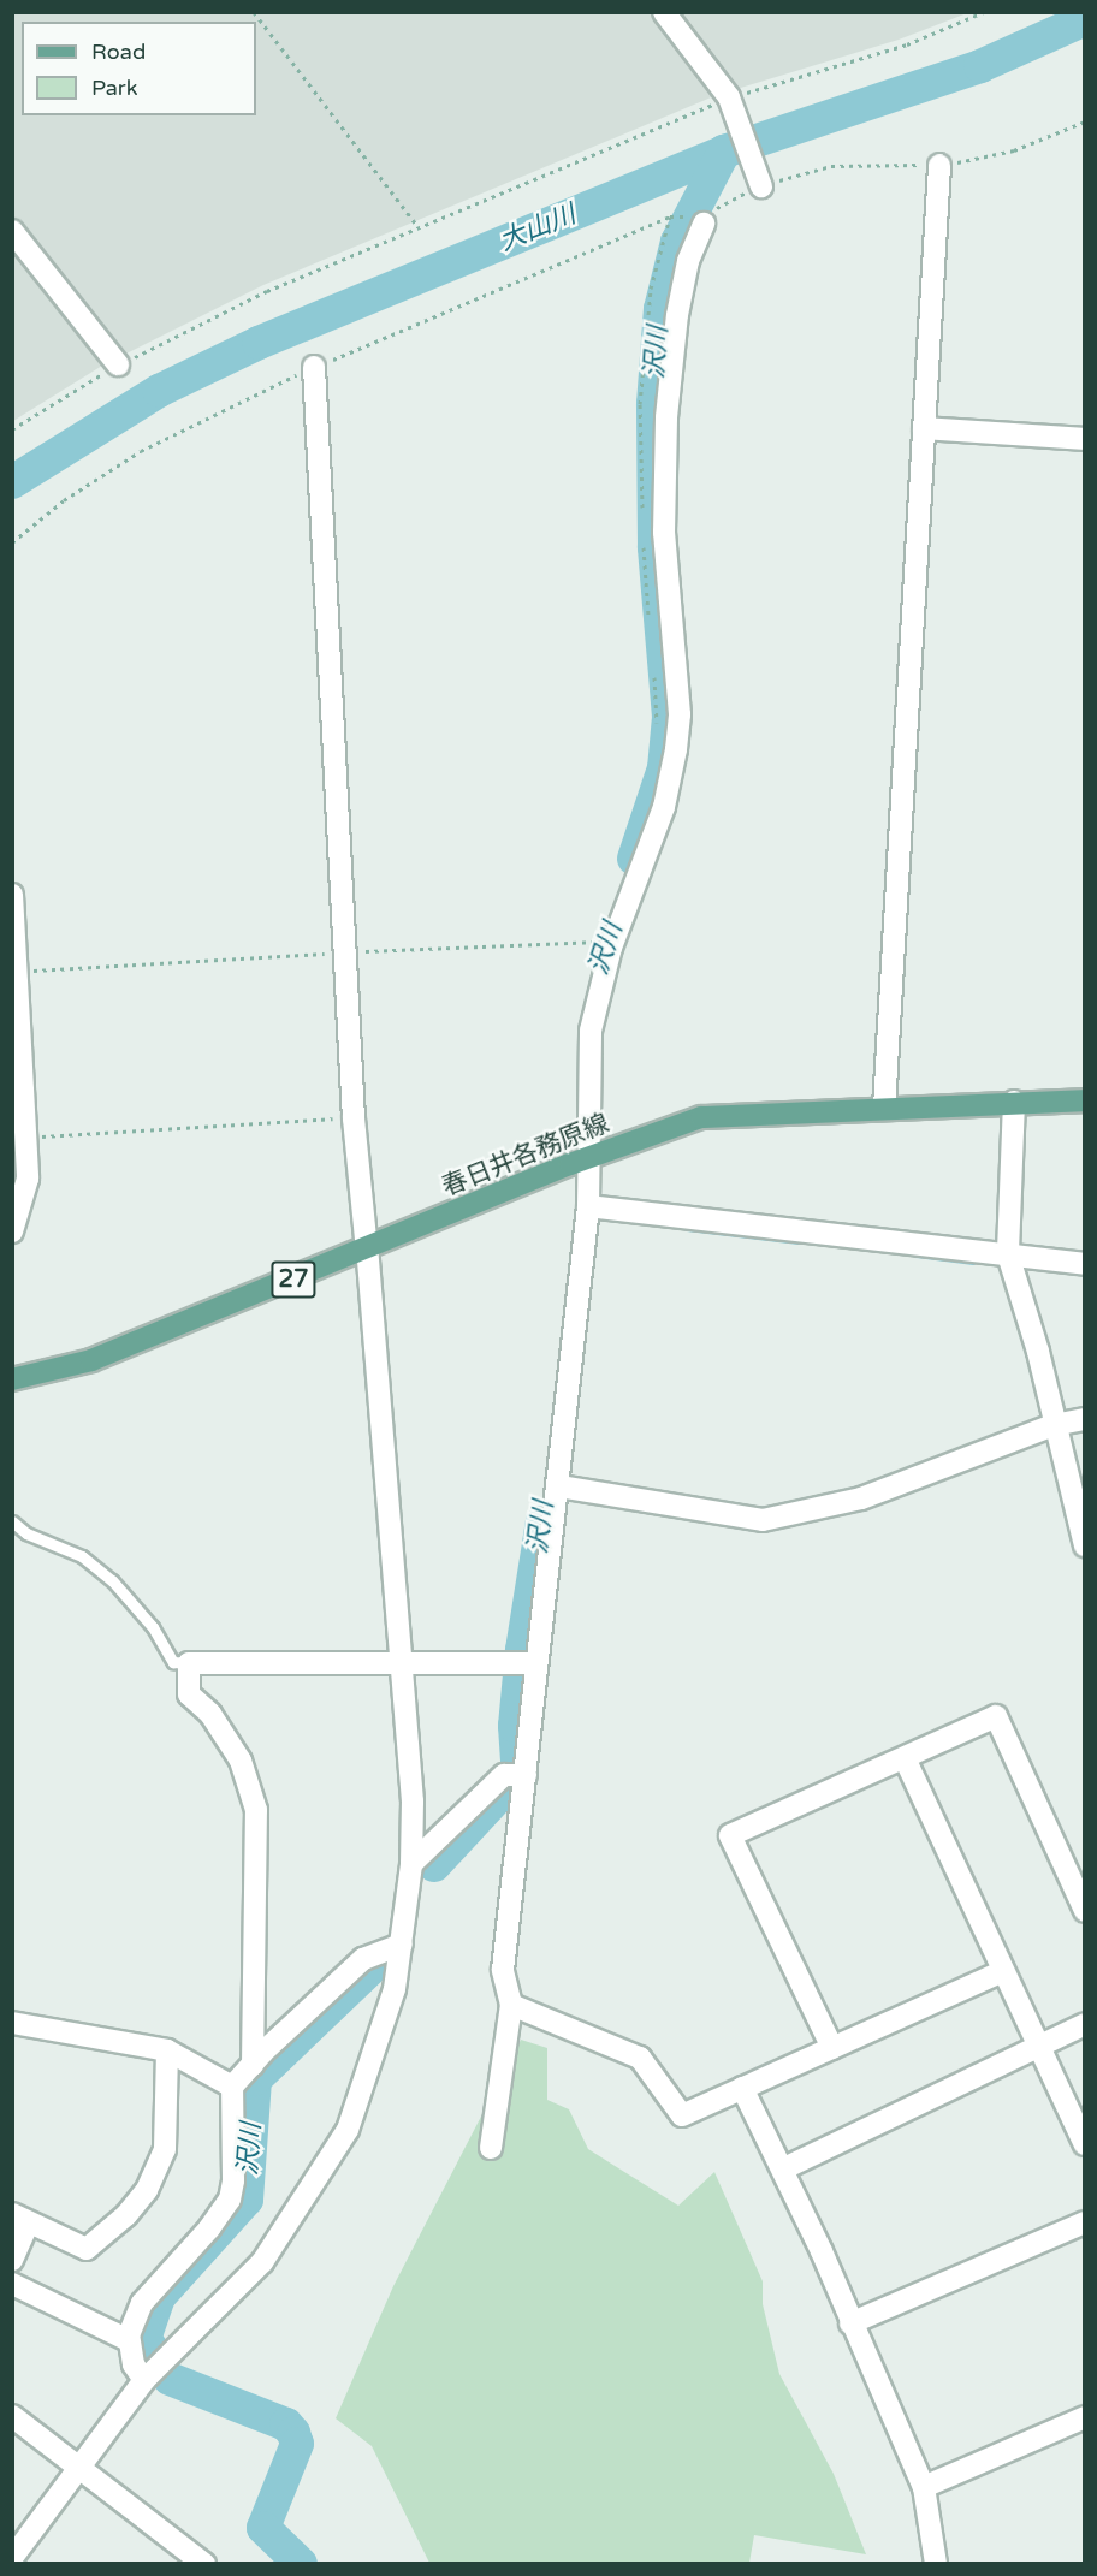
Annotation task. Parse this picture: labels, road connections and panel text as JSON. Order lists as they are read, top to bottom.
{
  "streets": {
    "main road": ["春日井各務原線", "27"]
  },
  "water": ["大山川", "沢川"],
  "legend": ["Road", "Park"]
}
